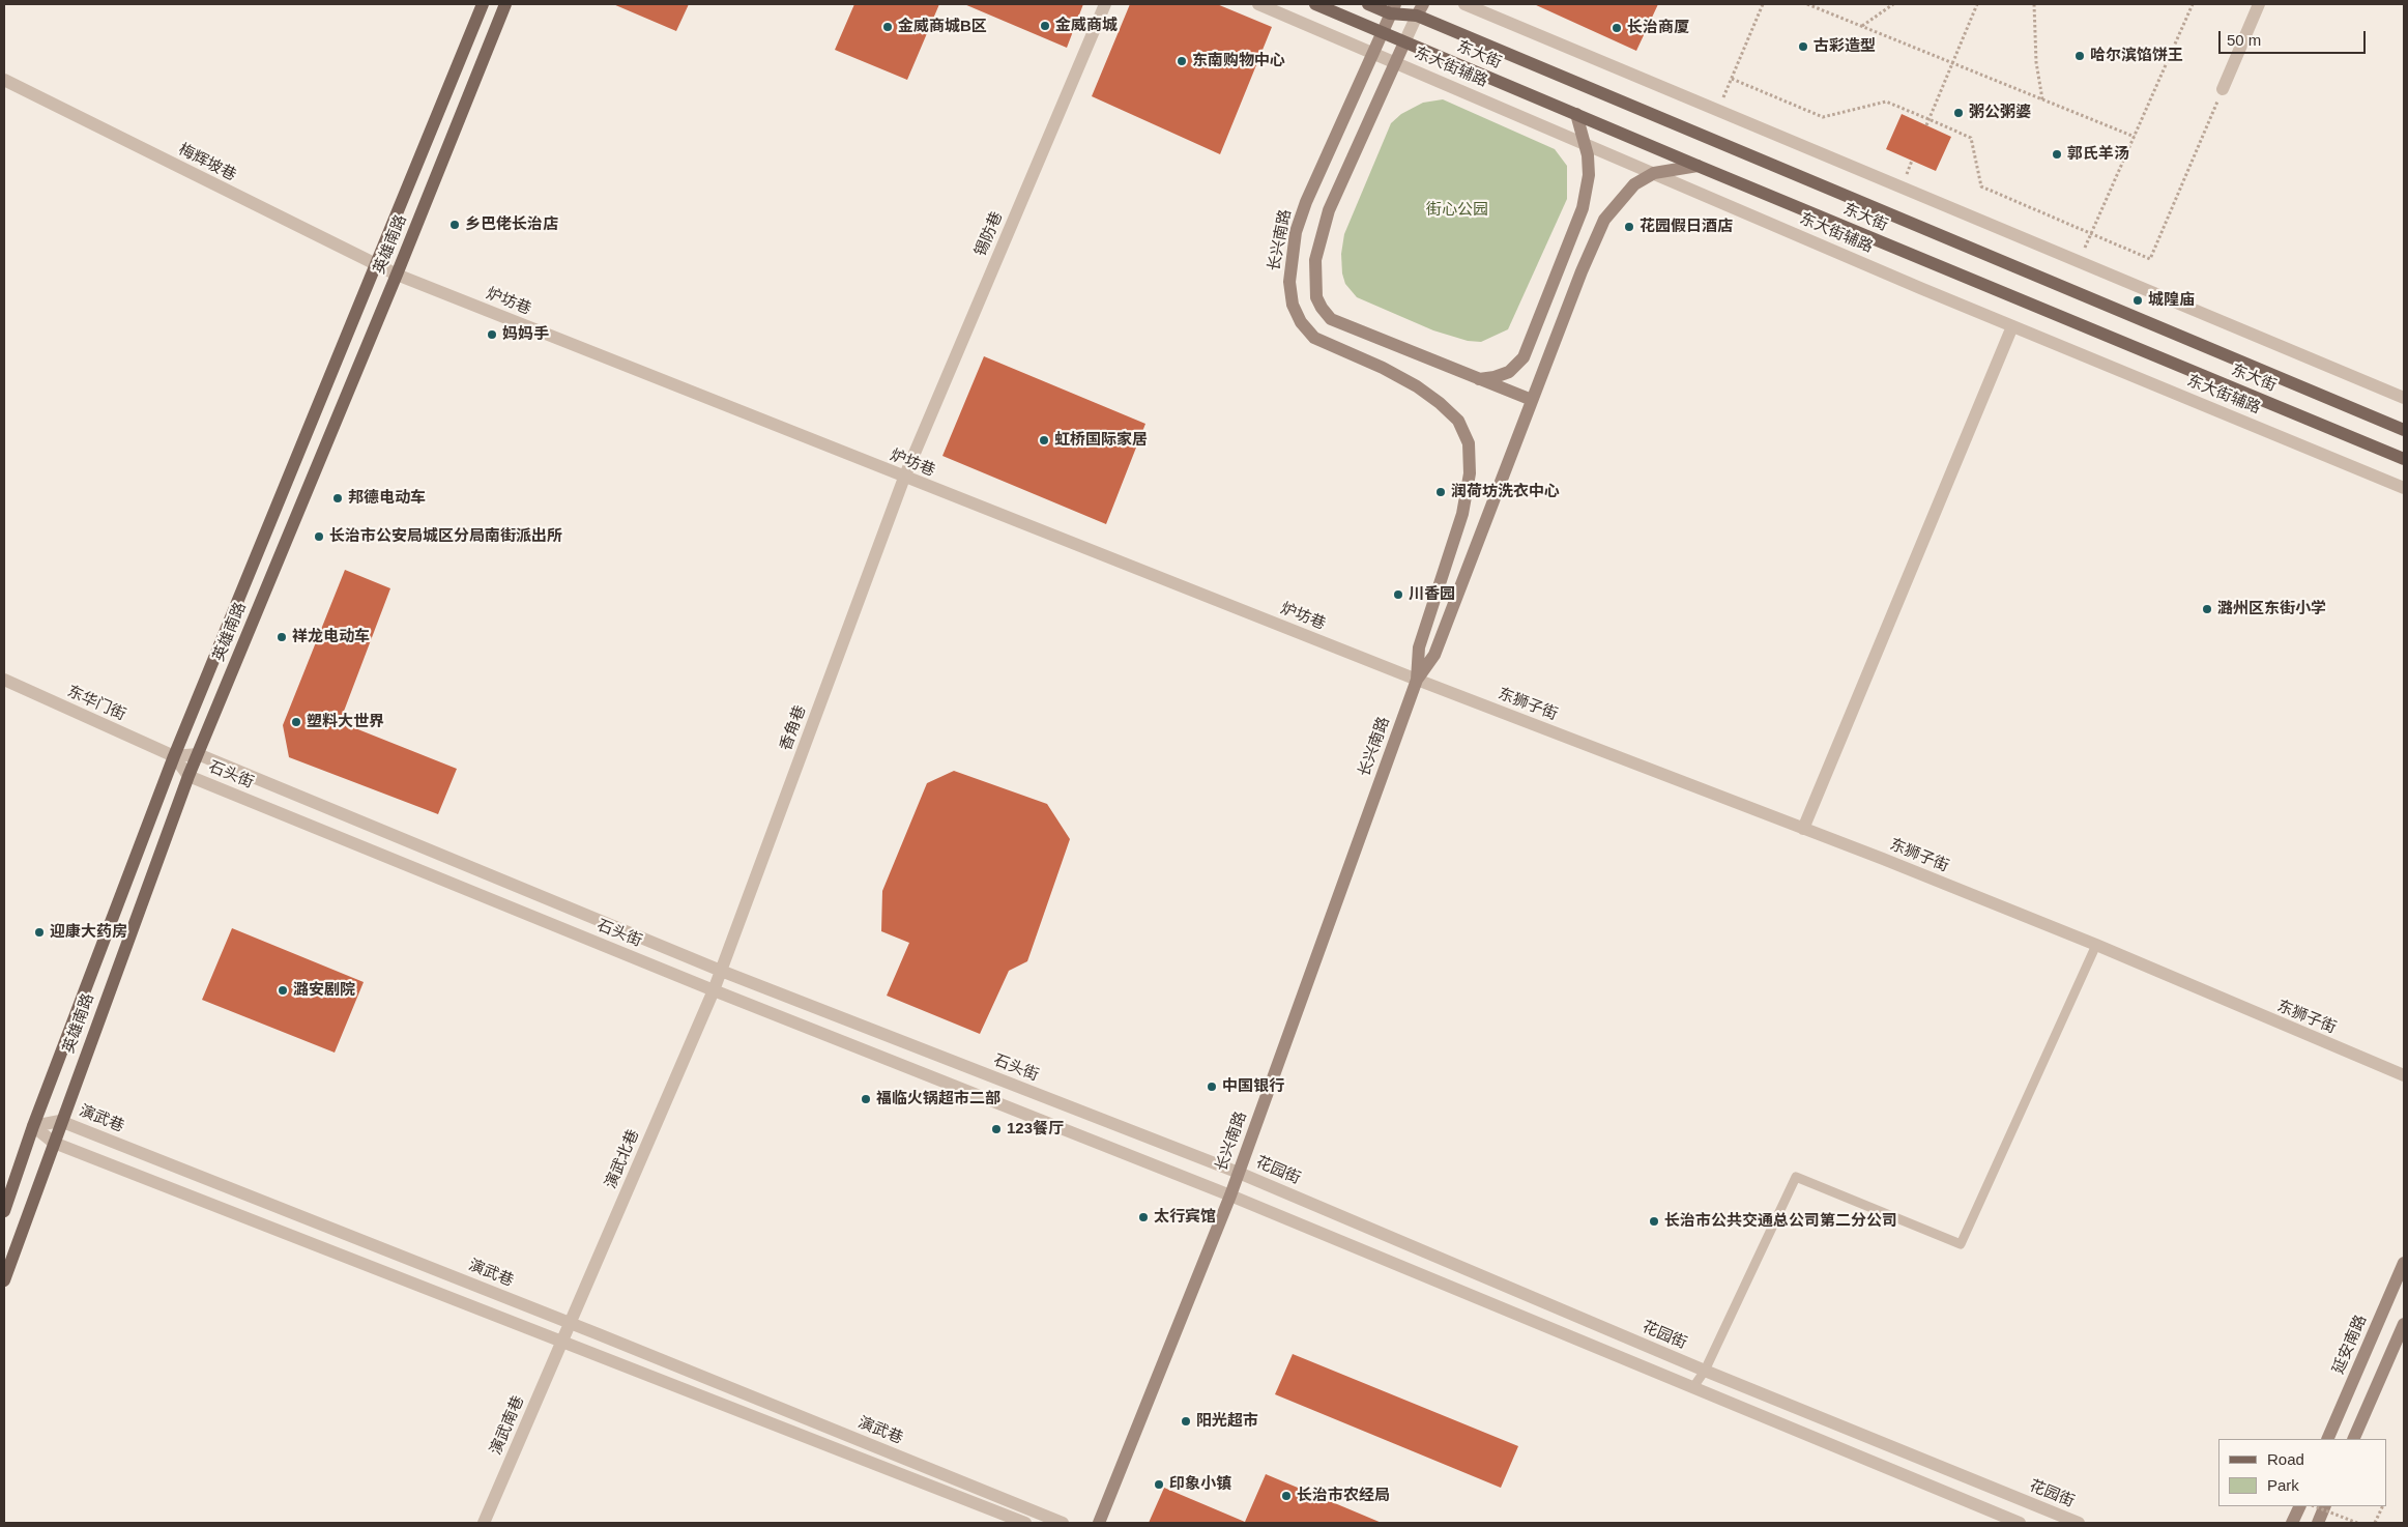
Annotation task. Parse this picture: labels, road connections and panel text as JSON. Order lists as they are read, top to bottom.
{
  "streets": {
    "main road": [
      "东大街",
      "长兴南路",
      "英雄南路",
      "延安南路"
    ],
    "street": [
      "东大街辅路",
      "梅辉坡巷",
      "锡防巷",
      "炉坊巷",
      "东华门街",
      "东狮子街",
      "香角巷",
      "石头街",
      "演武巷",
      "演武北巷",
      "花园街",
      "演武南巷"
    ]
  },
  "crossings": [
    ["东大街", "长兴南路"],
    ["东大街辅路", "长兴南路"],
    ["梅辉坡巷", "英雄南路"],
    ["梅辉坡巷", "炉坊巷"],
    ["锡防巷", "炉坊巷"],
    ["锡防巷", "香角巷"],
    ["长兴南路", "炉坊巷"],
    ["长兴南路", "东狮子街"],
    ["长兴南路", "石头街"],
    ["长兴南路", "花园街"],
    ["英雄南路", "炉坊巷"],
    ["英雄南路", "东华门街"],
    ["英雄南路", "石头街"],
    ["英雄南路", "演武巷"],
    ["炉坊巷", "东狮子街"],
    ["炉坊巷", "香角巷"],
    ["东华门街", "石头街"],
    ["香角巷", "石头街"],
    ["香角巷", "演武北巷"],
    ["石头街", "演武北巷"],
    ["石头街", "花园街"],
    ["演武巷", "演武北巷"],
    ["演武北巷", "演武南巷"]
  ],
  "parks": ["街心公园"],
  "places": [
    "金威商城",
    "金威商城B区",
    "长治商厦",
    "古彩造型",
    "哈尔滨馅饼王",
    "东南购物中心",
    "粥公粥婆",
    "郭氏羊汤",
    "乡巴佬长治店",
    "花园假日酒店",
    "城隍庙",
    "妈妈手",
    "虹桥国际家居",
    "润荷坊洗衣中心",
    "邦德电动车",
    "长治市公安局城区分局南街派出所",
    "川香园",
    "潞州区东街小学",
    "祥龙电动车",
    "塑料大世界",
    "迎康大药房",
    "潞安剧院",
    "中国银行",
    "福临火锅超市二部",
    "123餐厅",
    "太行宾馆",
    "长治市公共交通总公司第二分公司",
    "阳光超市",
    "印象小镇",
    "长治市农经局"
  ],
  "legend": ["Road", "Park"],
  "scale_bar": "50 m"
}
